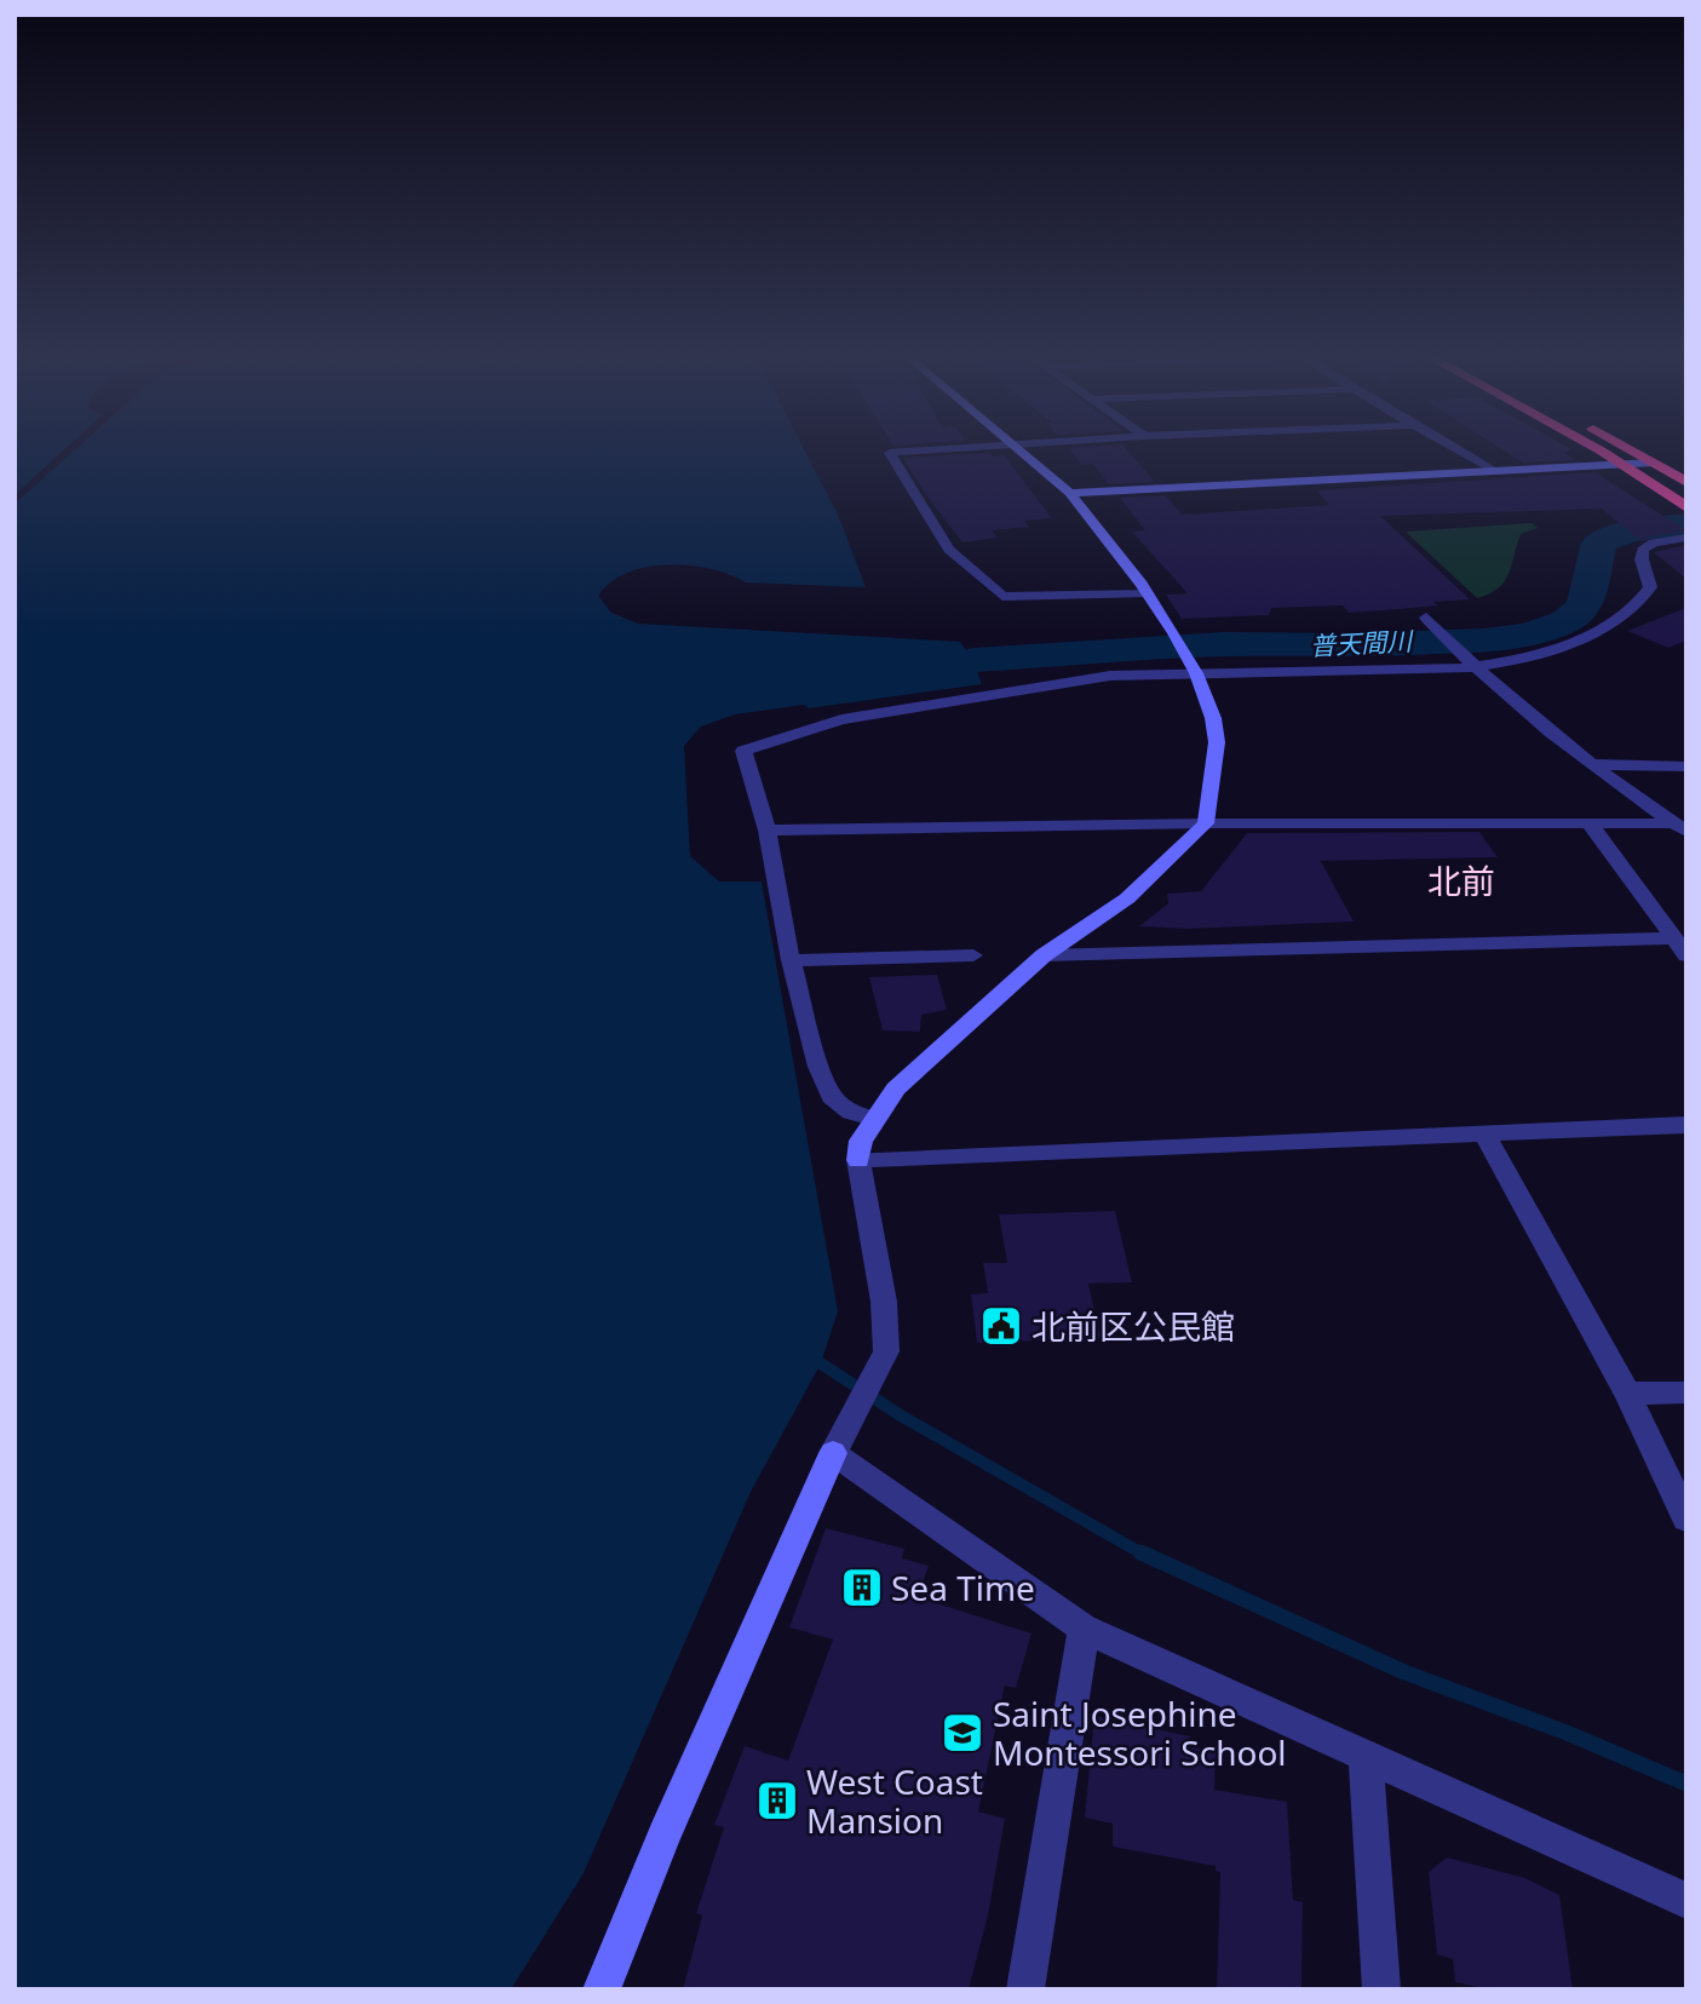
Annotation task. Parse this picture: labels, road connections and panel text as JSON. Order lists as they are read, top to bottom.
{
  "districts": ["北前"],
  "water": ["普天間川"],
  "places": {
    "public building": ["北前区公民館"],
    "building": ["Sea Time", "West Coast Mansion"],
    "school or university": ["Saint Josephine Montessori School"]
  }
}
